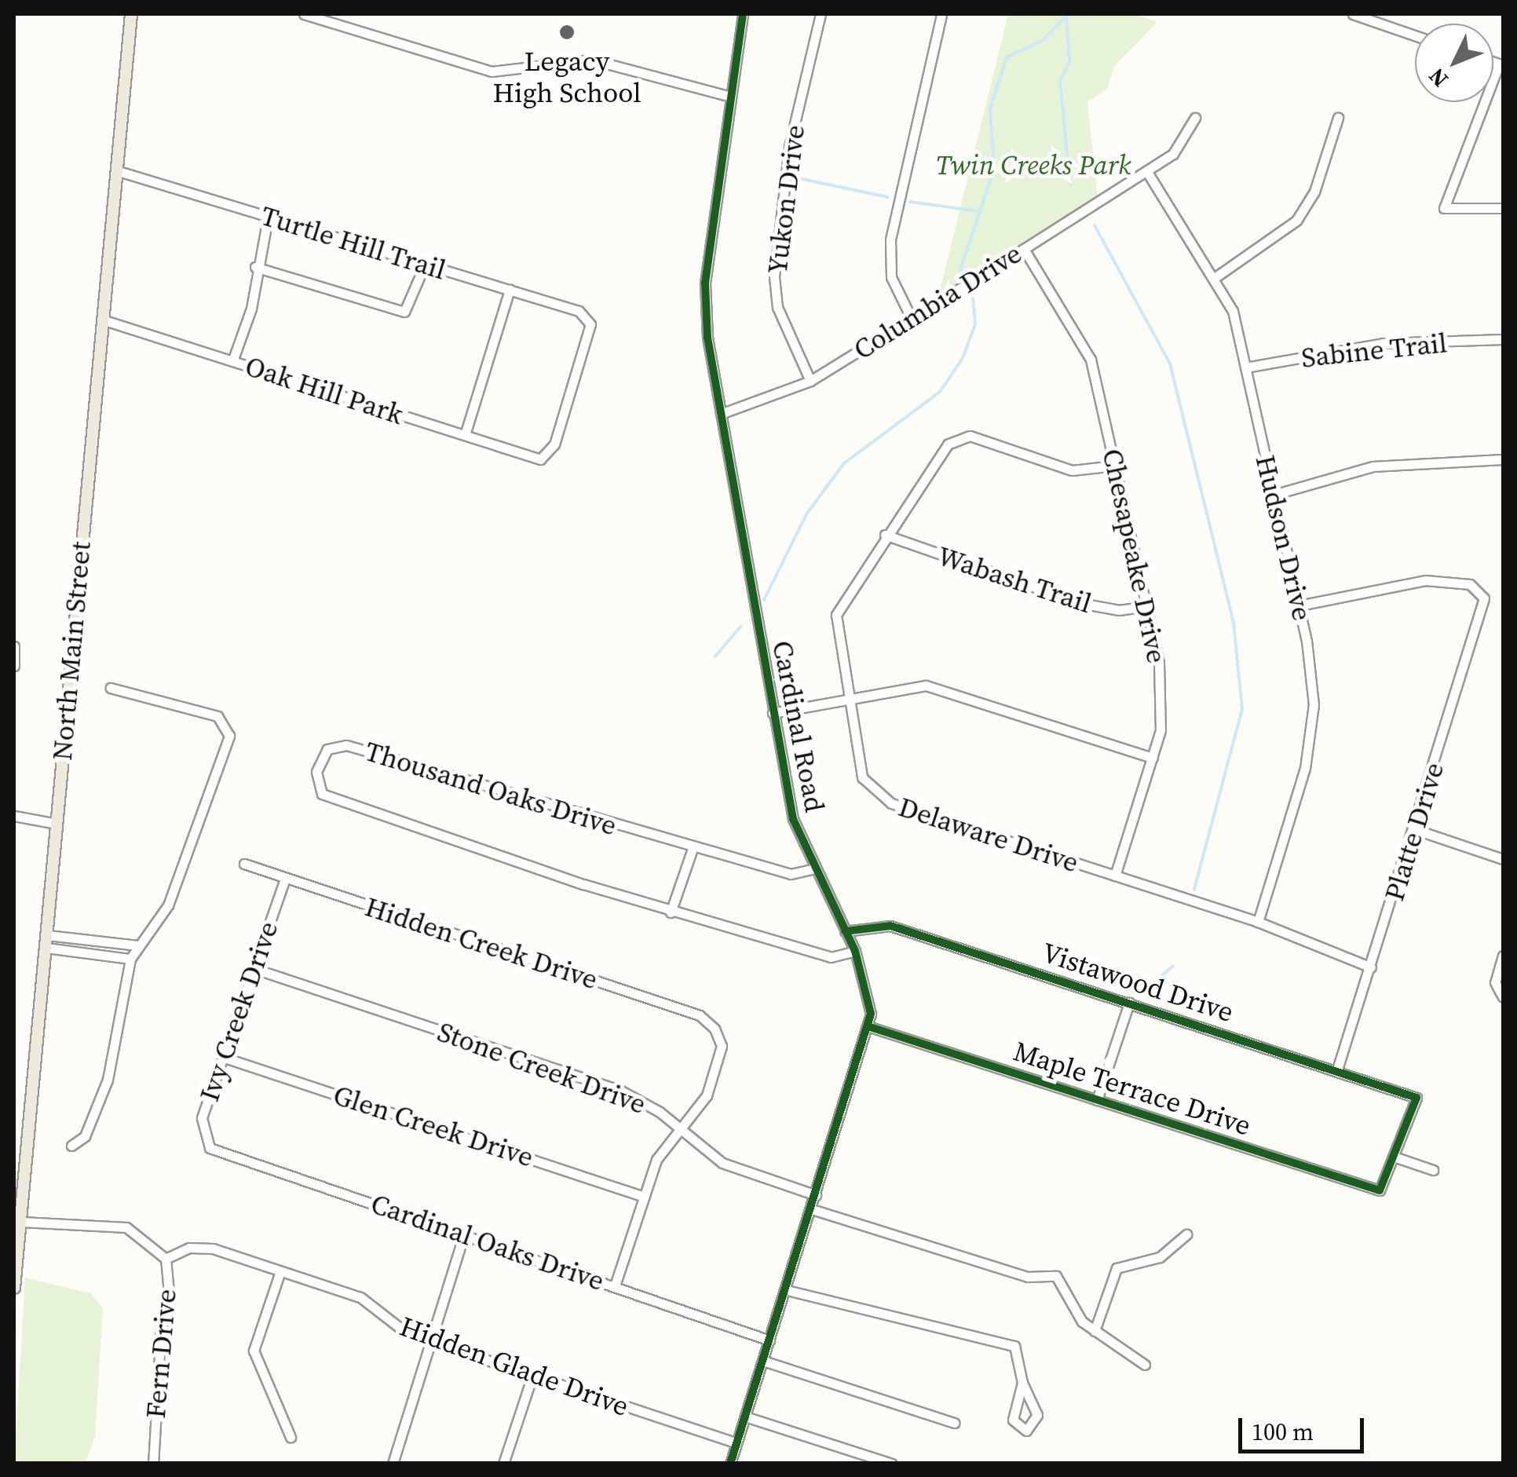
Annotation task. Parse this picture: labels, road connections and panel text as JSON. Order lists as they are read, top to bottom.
{
  "streets": {
    "main road": ["North Main Street"],
    "street": [
      "Yukon Drive",
      "Turtle Hill Trail",
      "Columbia Drive",
      "Sabine Trail",
      "Oak Hill Park",
      "Hudson Drive",
      "Chesapeake Drive",
      "Wabash Trail",
      "Cardinal Road",
      "Thousand Oaks Drive",
      "Platte Drive",
      "Delaware Drive",
      "Hidden Creek Drive",
      "Vistawood Drive",
      "Ivy Creek Drive",
      "Stone Creek Drive",
      "Maple Terrace Drive",
      "Glen Creek Drive",
      "Cardinal Oaks Drive",
      "Fern Drive",
      "Hidden Glade Drive"
    ]
  },
  "crossings": [
    ["Yukon Drive", "Columbia Drive"],
    ["Turtle Hill Trail", "Oak Hill Park"],
    ["Turtle Hill Trail", "North Main Street"],
    ["Columbia Drive", "Hudson Drive"],
    ["Columbia Drive", "Chesapeake Drive"],
    ["Columbia Drive", "Cardinal Road"],
    ["Sabine Trail", "Hudson Drive"],
    ["Oak Hill Park", "North Main Street"],
    ["Hudson Drive", "Platte Drive"],
    ["Hudson Drive", "Delaware Drive"],
    ["Chesapeake Drive", "Wabash Trail"],
    ["Chesapeake Drive", "Delaware Drive"],
    ["Wabash Trail", "Delaware Drive"],
    ["North Main Street", "Fern Drive"],
    ["Cardinal Road", "Thousand Oaks Drive"],
    ["Cardinal Road", "Vistawood Drive"],
    ["Cardinal Road", "Stone Creek Drive"],
    ["Cardinal Road", "Maple Terrace Drive"],
    ["Cardinal Road", "Cardinal Oaks Drive"],
    ["Cardinal Road", "Hidden Glade Drive"],
    ["Platte Drive", "Delaware Drive"],
    ["Platte Drive", "Vistawood Drive"],
    ["Hidden Creek Drive", "Ivy Creek Drive"],
    ["Hidden Creek Drive", "Stone Creek Drive"],
    ["Vistawood Drive", "Maple Terrace Drive"],
    ["Ivy Creek Drive", "Stone Creek Drive"],
    ["Ivy Creek Drive", "Glen Creek Drive"],
    ["Ivy Creek Drive", "Cardinal Oaks Drive"],
    ["Fern Drive", "Hidden Glade Drive"]
  ],
  "parks": ["Twin Creeks Park"],
  "places": ["Legacy High School"],
  "scale_bar": "100 m",
  "north": "bottom left"
}
